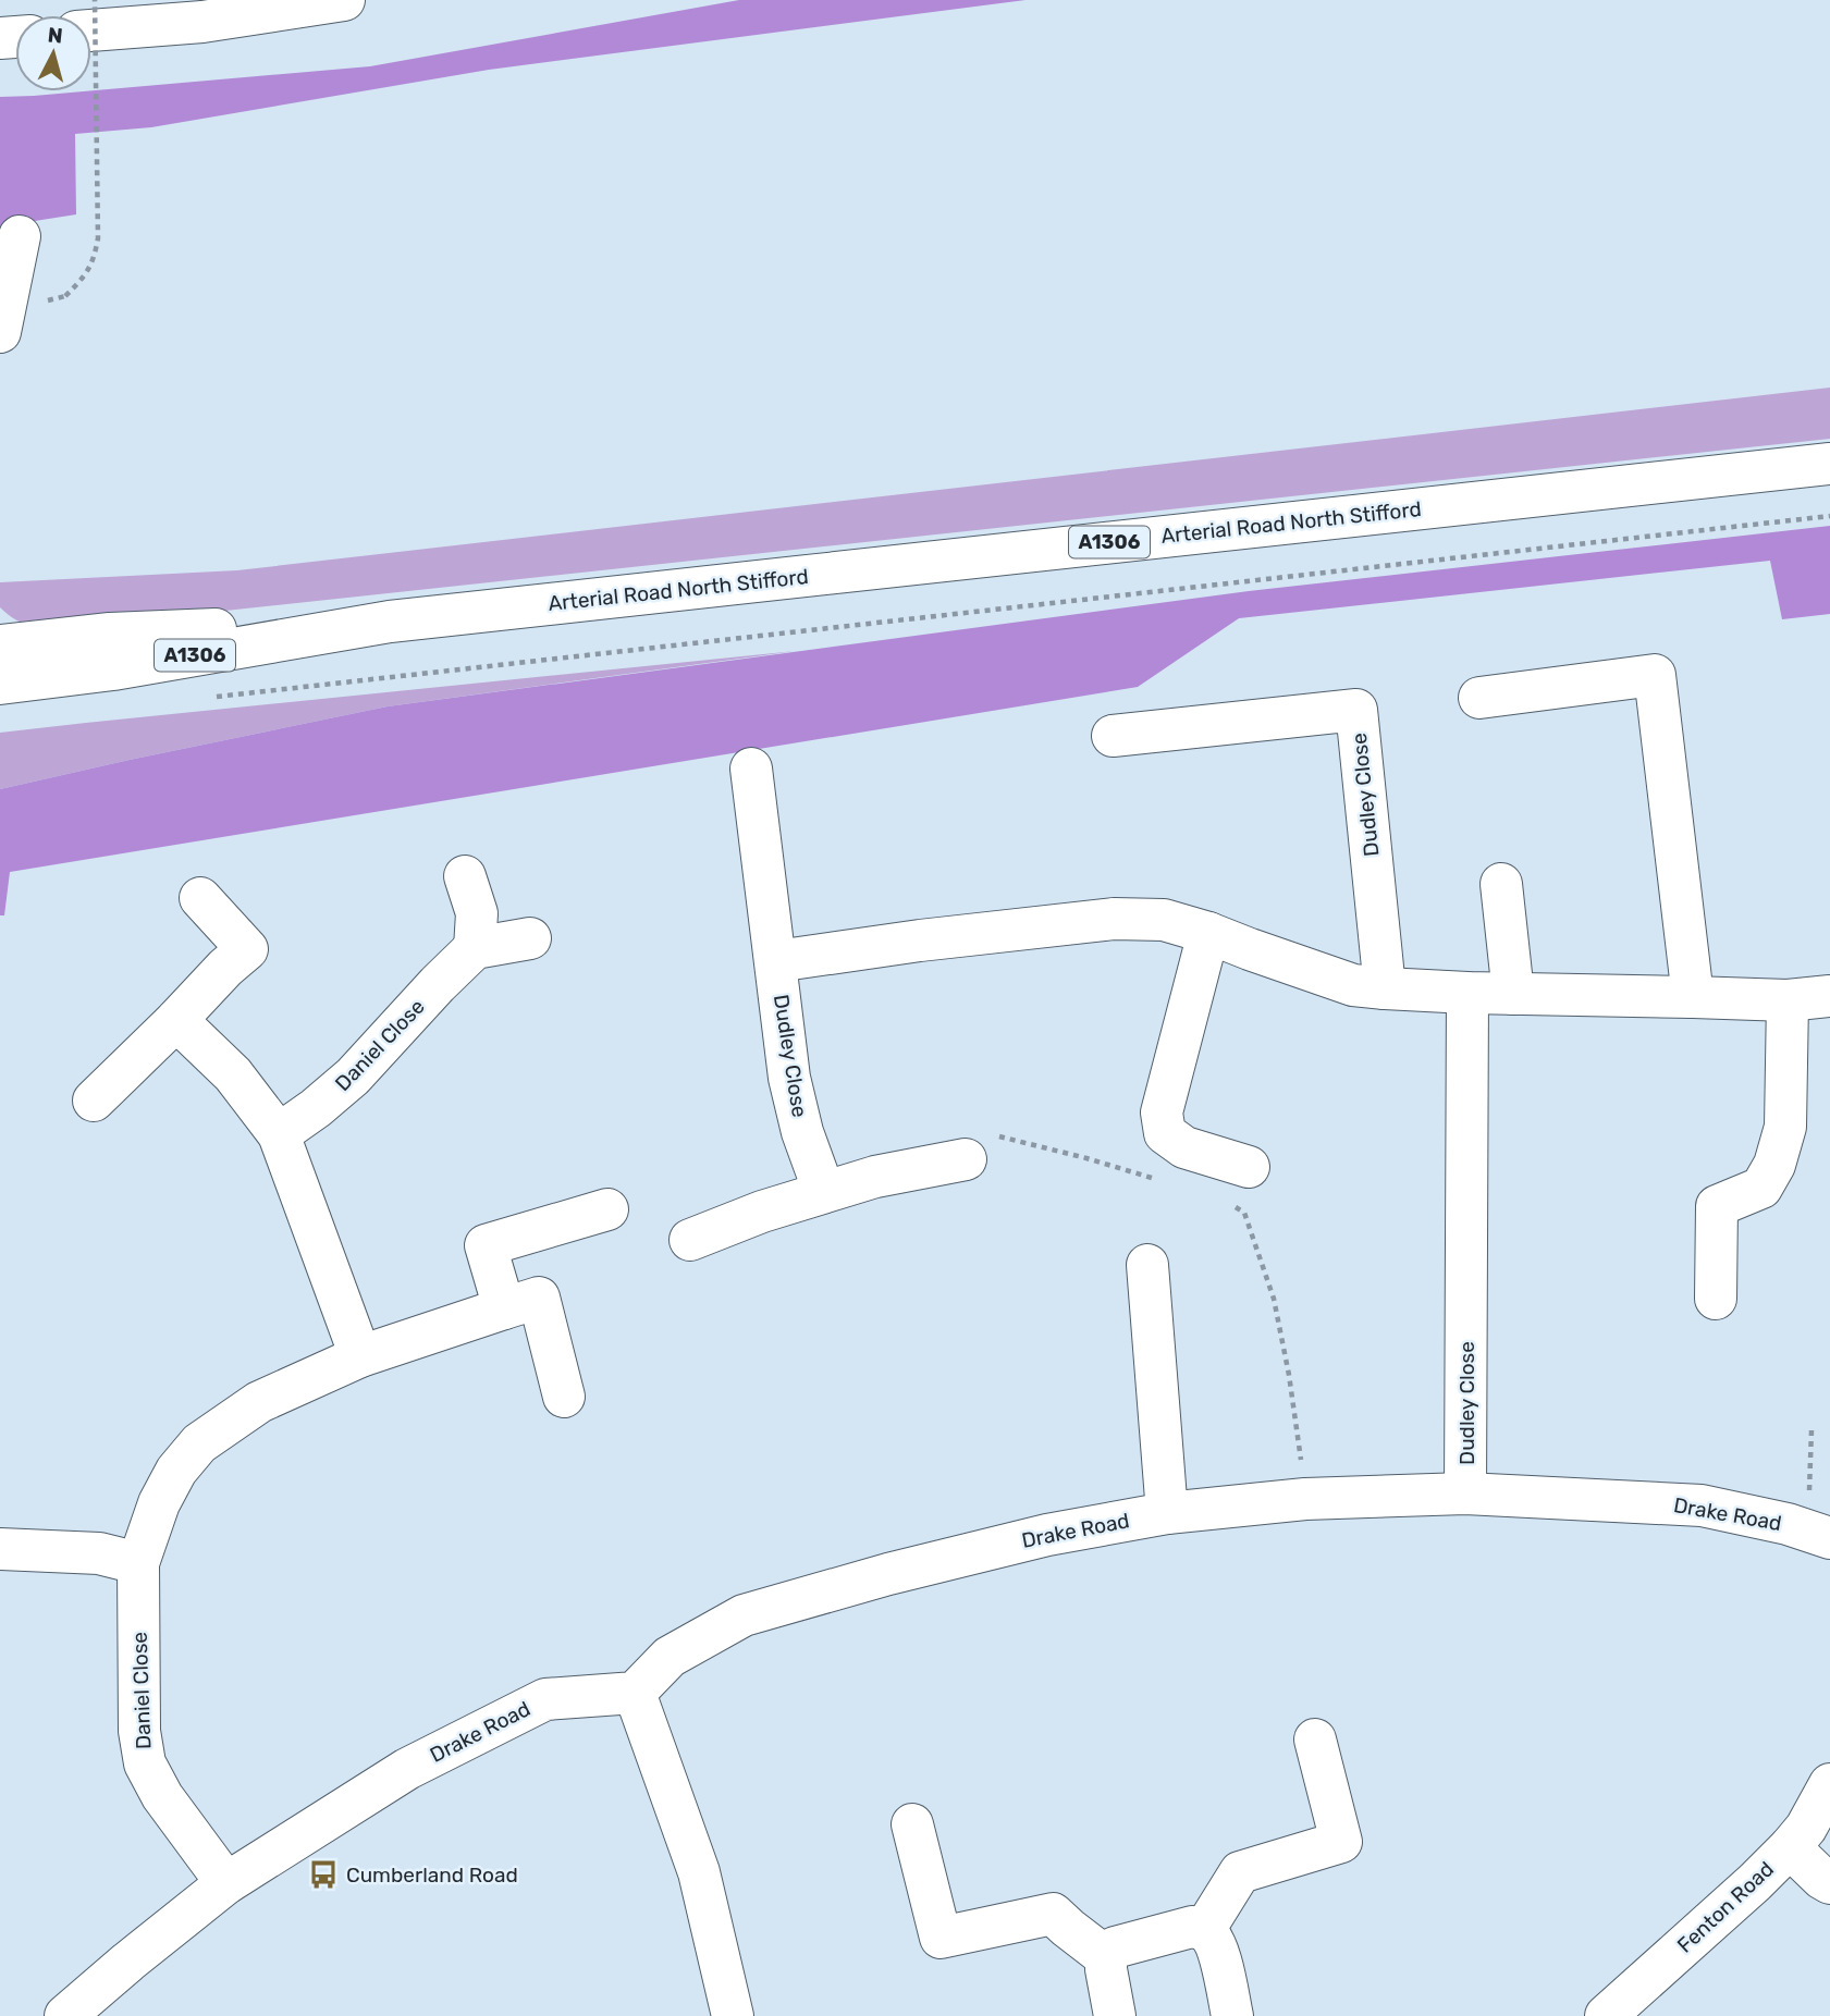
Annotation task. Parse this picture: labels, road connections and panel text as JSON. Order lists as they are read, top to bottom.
{
  "streets": {
    "main road": [
      "Arterial Road North Stifford",
      "A1306",
      "Dudley Close",
      "Daniel Close",
      "Drake Road",
      "Fenton Road"
    ]
  },
  "crossings": [
    ["Dudley Close", "Drake Road"],
    ["Daniel Close", "Drake Road"]
  ],
  "places": {
    "bus stop": ["Cumberland Road"]
  },
  "north": "top"
}
